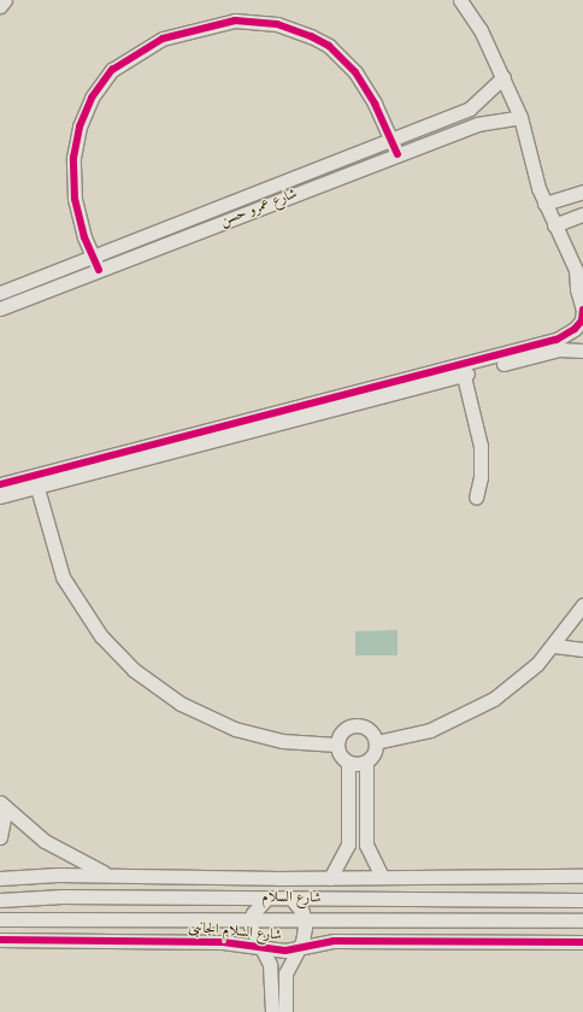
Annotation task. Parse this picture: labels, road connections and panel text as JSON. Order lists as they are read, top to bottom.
{
  "streets": {
    "street": ["شارع عمرو حسن", "شارع السلام", "شارع السلام الجانبى"]
  }
}
